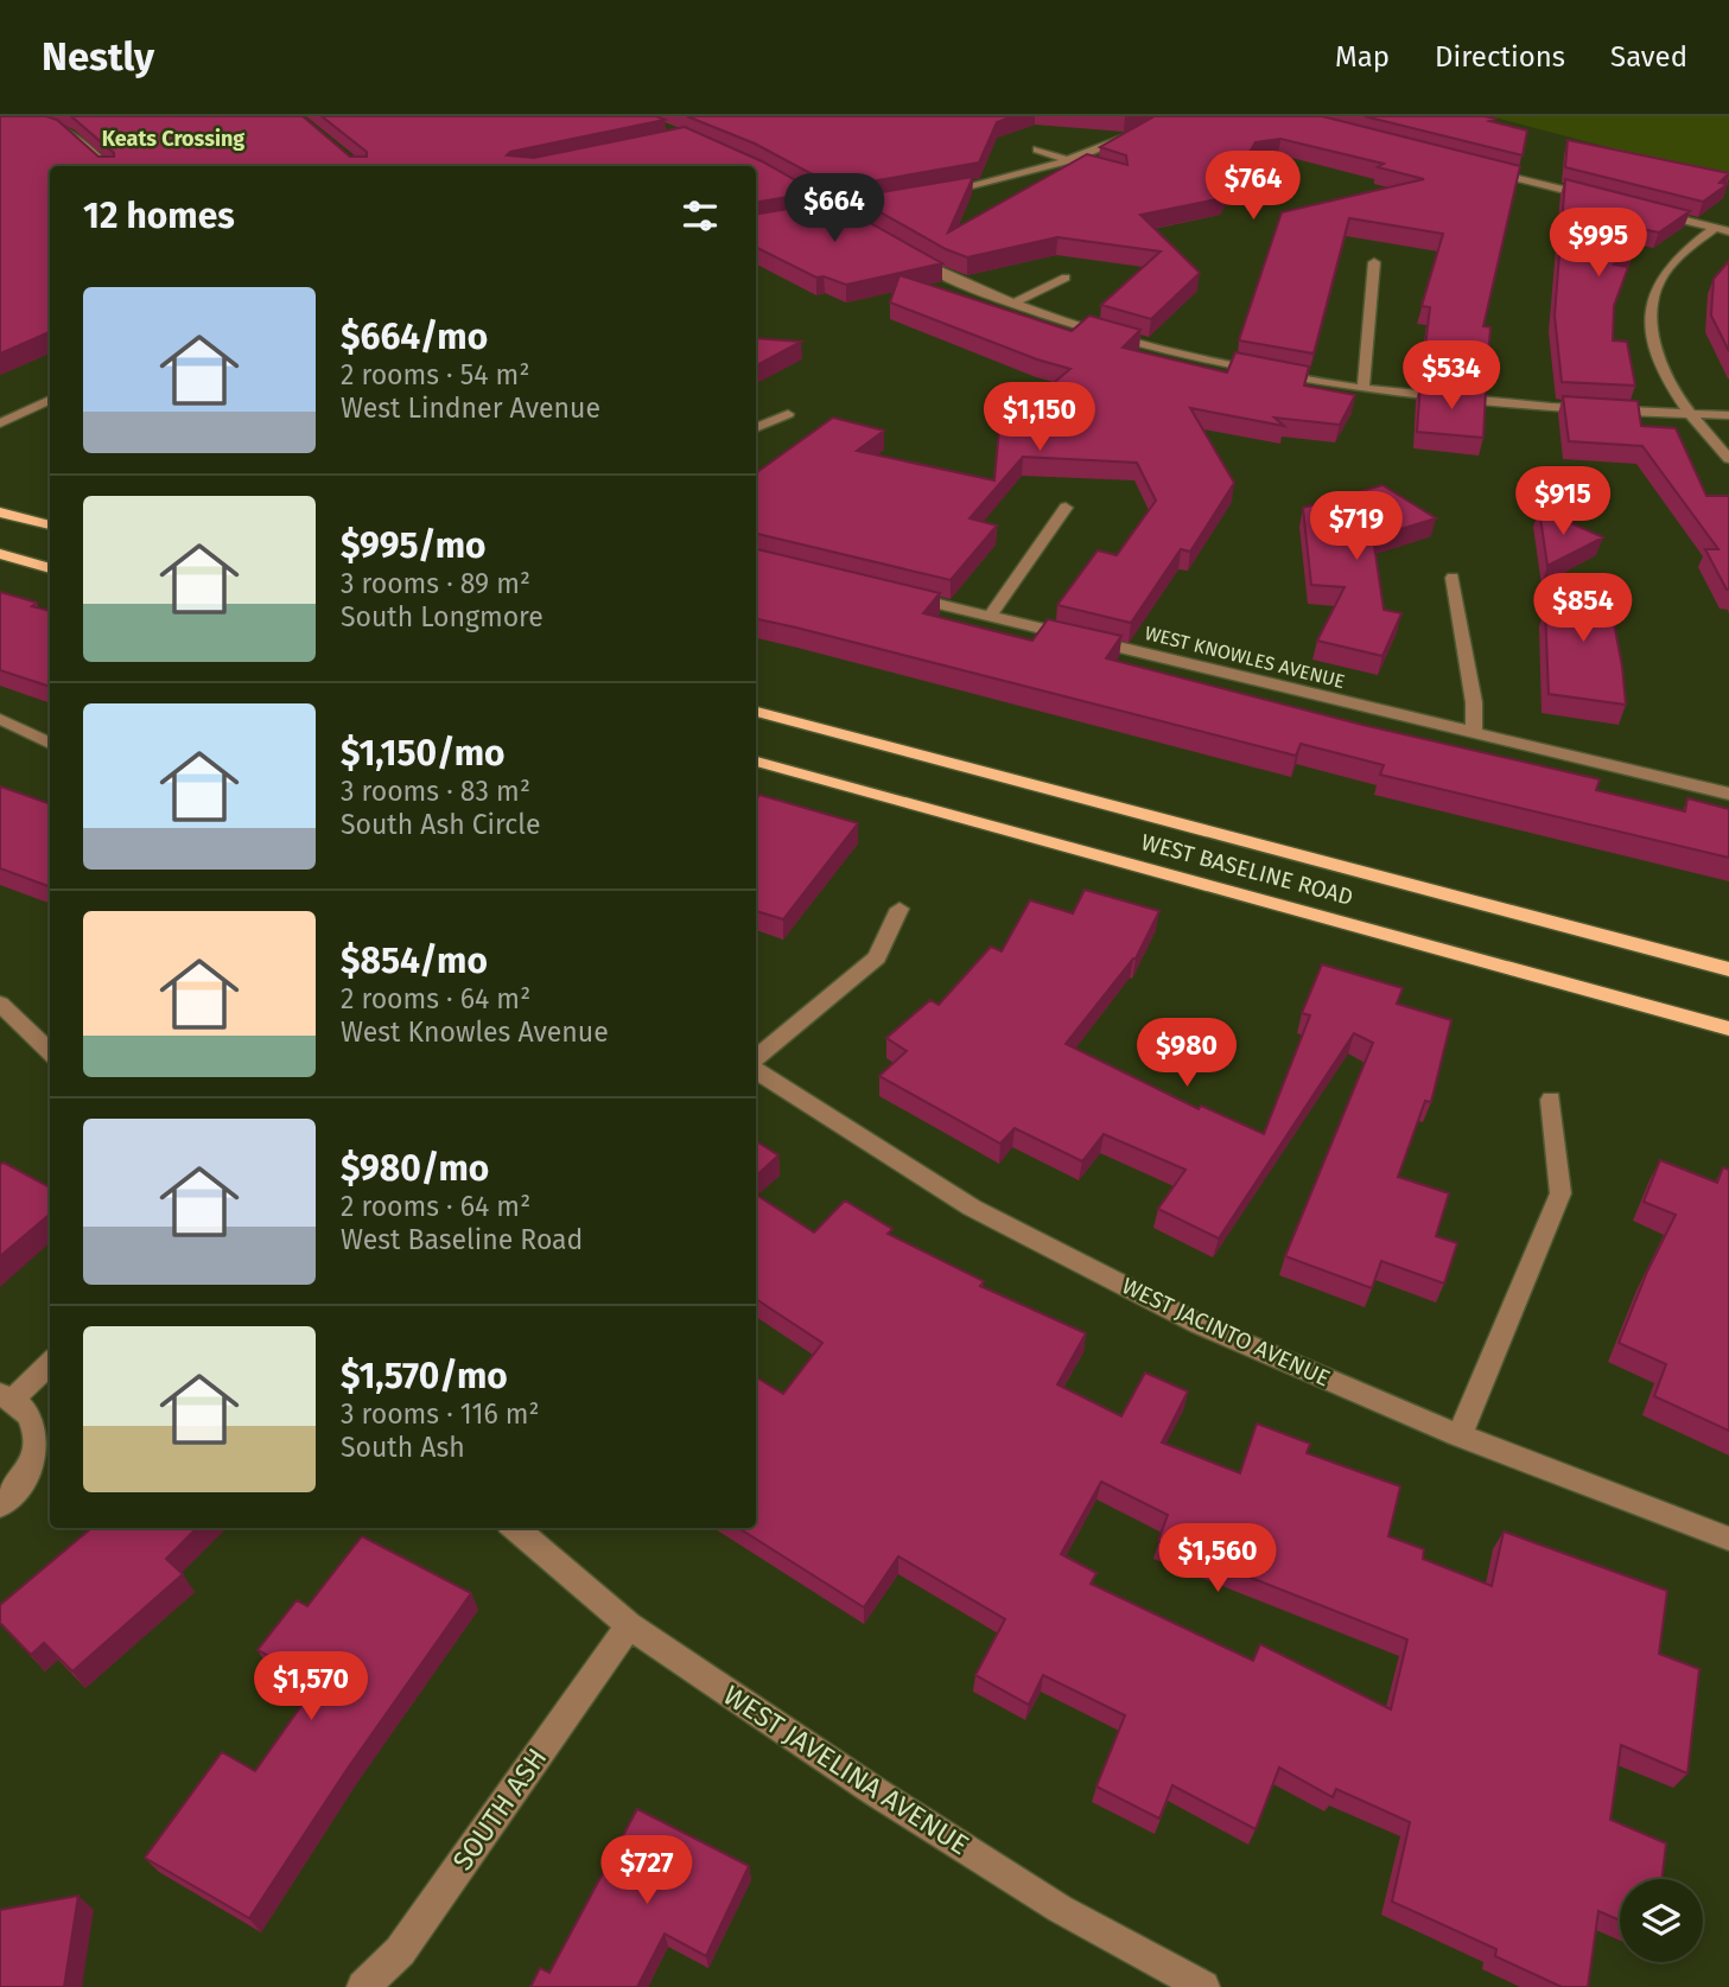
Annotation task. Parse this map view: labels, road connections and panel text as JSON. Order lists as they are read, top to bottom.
{
  "streets": {
    "main road": ["WEST BASELINE ROAD"],
    "street": [
      "WEST KNOWLES AVENUE",
      "WEST JACINTO AVENUE",
      "WEST JAVELINA AVENUE",
      "SOUTH ASH"
    ]
  },
  "crossings": [
    ["WEST JAVELINA AVENUE", "SOUTH ASH"]
  ],
  "districts": ["Keats Crossing"],
  "page": {
    "header": "Nestly",
    "nav": ["Map", "Directions", "Saved"],
    "price": [
      "$764",
      "$664",
      "$995",
      "$534",
      "$1,150",
      "$915",
      "$719",
      "$854",
      "$980",
      "$1,560",
      "$1,570",
      "$727"
    ],
    "heading": "12 homes",
    "list": [
      {
        "name": "$664/mo",
        "note": "2 rooms · 54 m² · West Lindner Avenue"
      },
      {
        "name": "$995/mo",
        "note": "3 rooms · 89 m² · South Longmore"
      },
      {
        "name": "$1,150/mo",
        "note": "3 rooms · 83 m² · South Ash Circle"
      },
      {
        "name": "$854/mo",
        "note": "2 rooms · 64 m² · West Knowles Avenue"
      },
      {
        "name": "$980/mo",
        "note": "2 rooms · 64 m² · West Baseline Road"
      },
      {
        "name": "$1,570/mo",
        "note": "3 rooms · 116 m² · South Ash"
      }
    ]
  }
}
